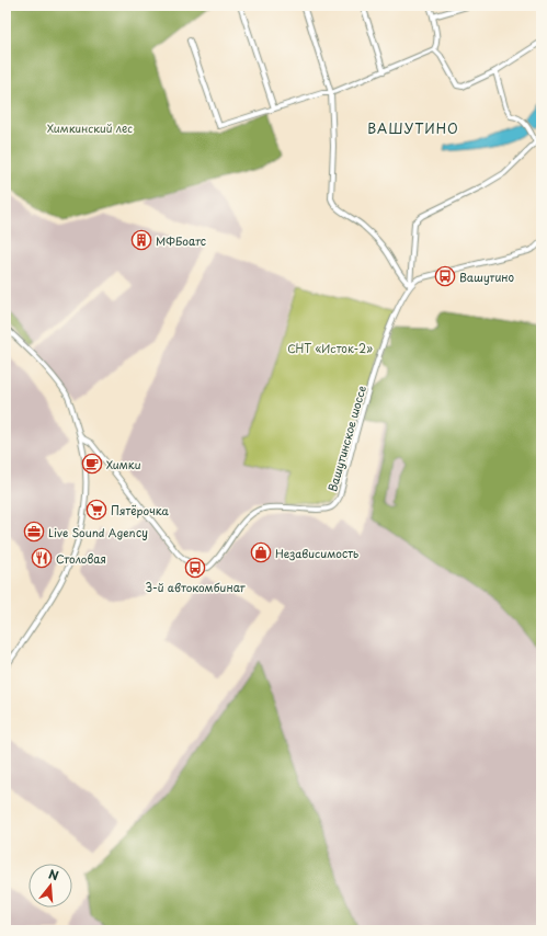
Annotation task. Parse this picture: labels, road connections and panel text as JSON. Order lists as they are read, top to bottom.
{
  "streets": {
    "street": ["Вашутинское шоссе"]
  },
  "districts": ["ВАШУТИНО"],
  "parks": ["Химкинский лес", "СНТ «Исток-2»"],
  "places": {
    "building": ["МФБоатс"],
    "bus stop": ["Вашутино", "3-й автокомбинат"],
    "cafe": ["Химки"],
    "supermarket": ["Пятёрочка"],
    "office": ["Live Sound Agency"],
    "shop": ["Независимость"],
    "restaurant": ["Столовая"]
  },
  "north": "top"
}
